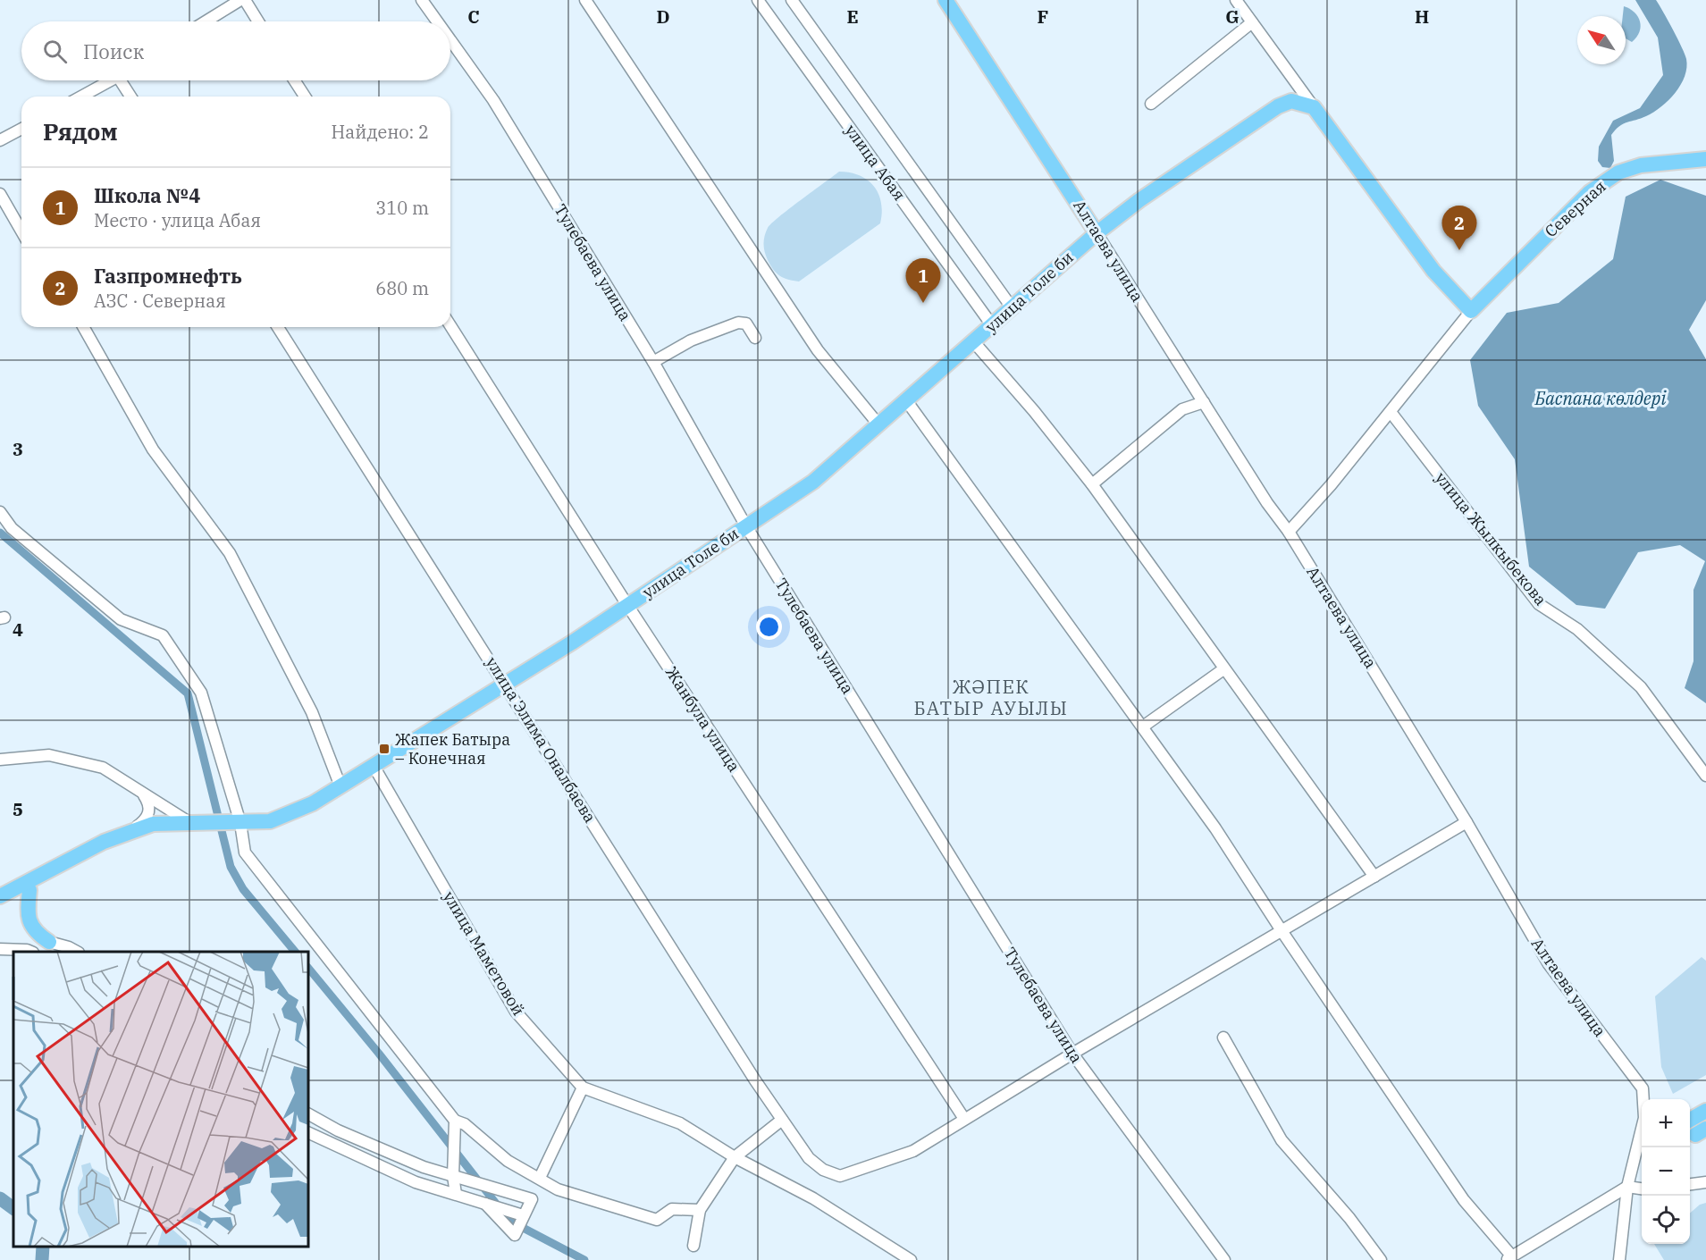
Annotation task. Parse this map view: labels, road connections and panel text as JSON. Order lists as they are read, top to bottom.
{
  "streets": {
    "main road": ["Северная", "Алтаева улица", "улица Толе би"],
    "street": [
      "улица Абая",
      "Тулебаева улица",
      "улица Жылкыбекова",
      "Жанбула улица",
      "улица Элима Оналбаева",
      "улица Маметовой"
    ]
  },
  "crossings": [
    ["улица Абая", "улица Толе би"],
    ["Алтаева улица", "улица Толе би"],
    ["Тулебаева улица", "улица Толе би"],
    ["улица Толе би", "Жанбула улица"],
    ["улица Толе би", "улица Элима Оналбаева"],
    ["улица Толе би", "улица Маметовой"],
    ["Жанбула улица", "улица Элима Оналбаева"]
  ],
  "districts": ["ЖӘПЕК БАТЫР АУЫЛЫ"],
  "water": ["Баспана көлдері"],
  "places": {
    "transit": ["Жапек Батыра – Конечная"]
  },
  "north": "top left",
  "page": {
    "search": "Поиск",
    "heading": ["Рядом", "Найдено: 2"],
    "list": [
      {
        "mark": "1",
        "name": "Школа №4",
        "note": "Место · улица Абая",
        "value": "310 m"
      },
      {
        "mark": "2",
        "name": "Газпромнефть",
        "note": "АЗС · Северная",
        "value": "680 m"
      }
    ],
    "pins": ["2", "1"],
    "map_buttons": ["+", "−"]
  },
  "grid": {
    "columns": [
      "C",
      "D",
      "E",
      "F",
      "G",
      "H"
    ],
    "rows": ["3", "4", "5"]
  }
}
